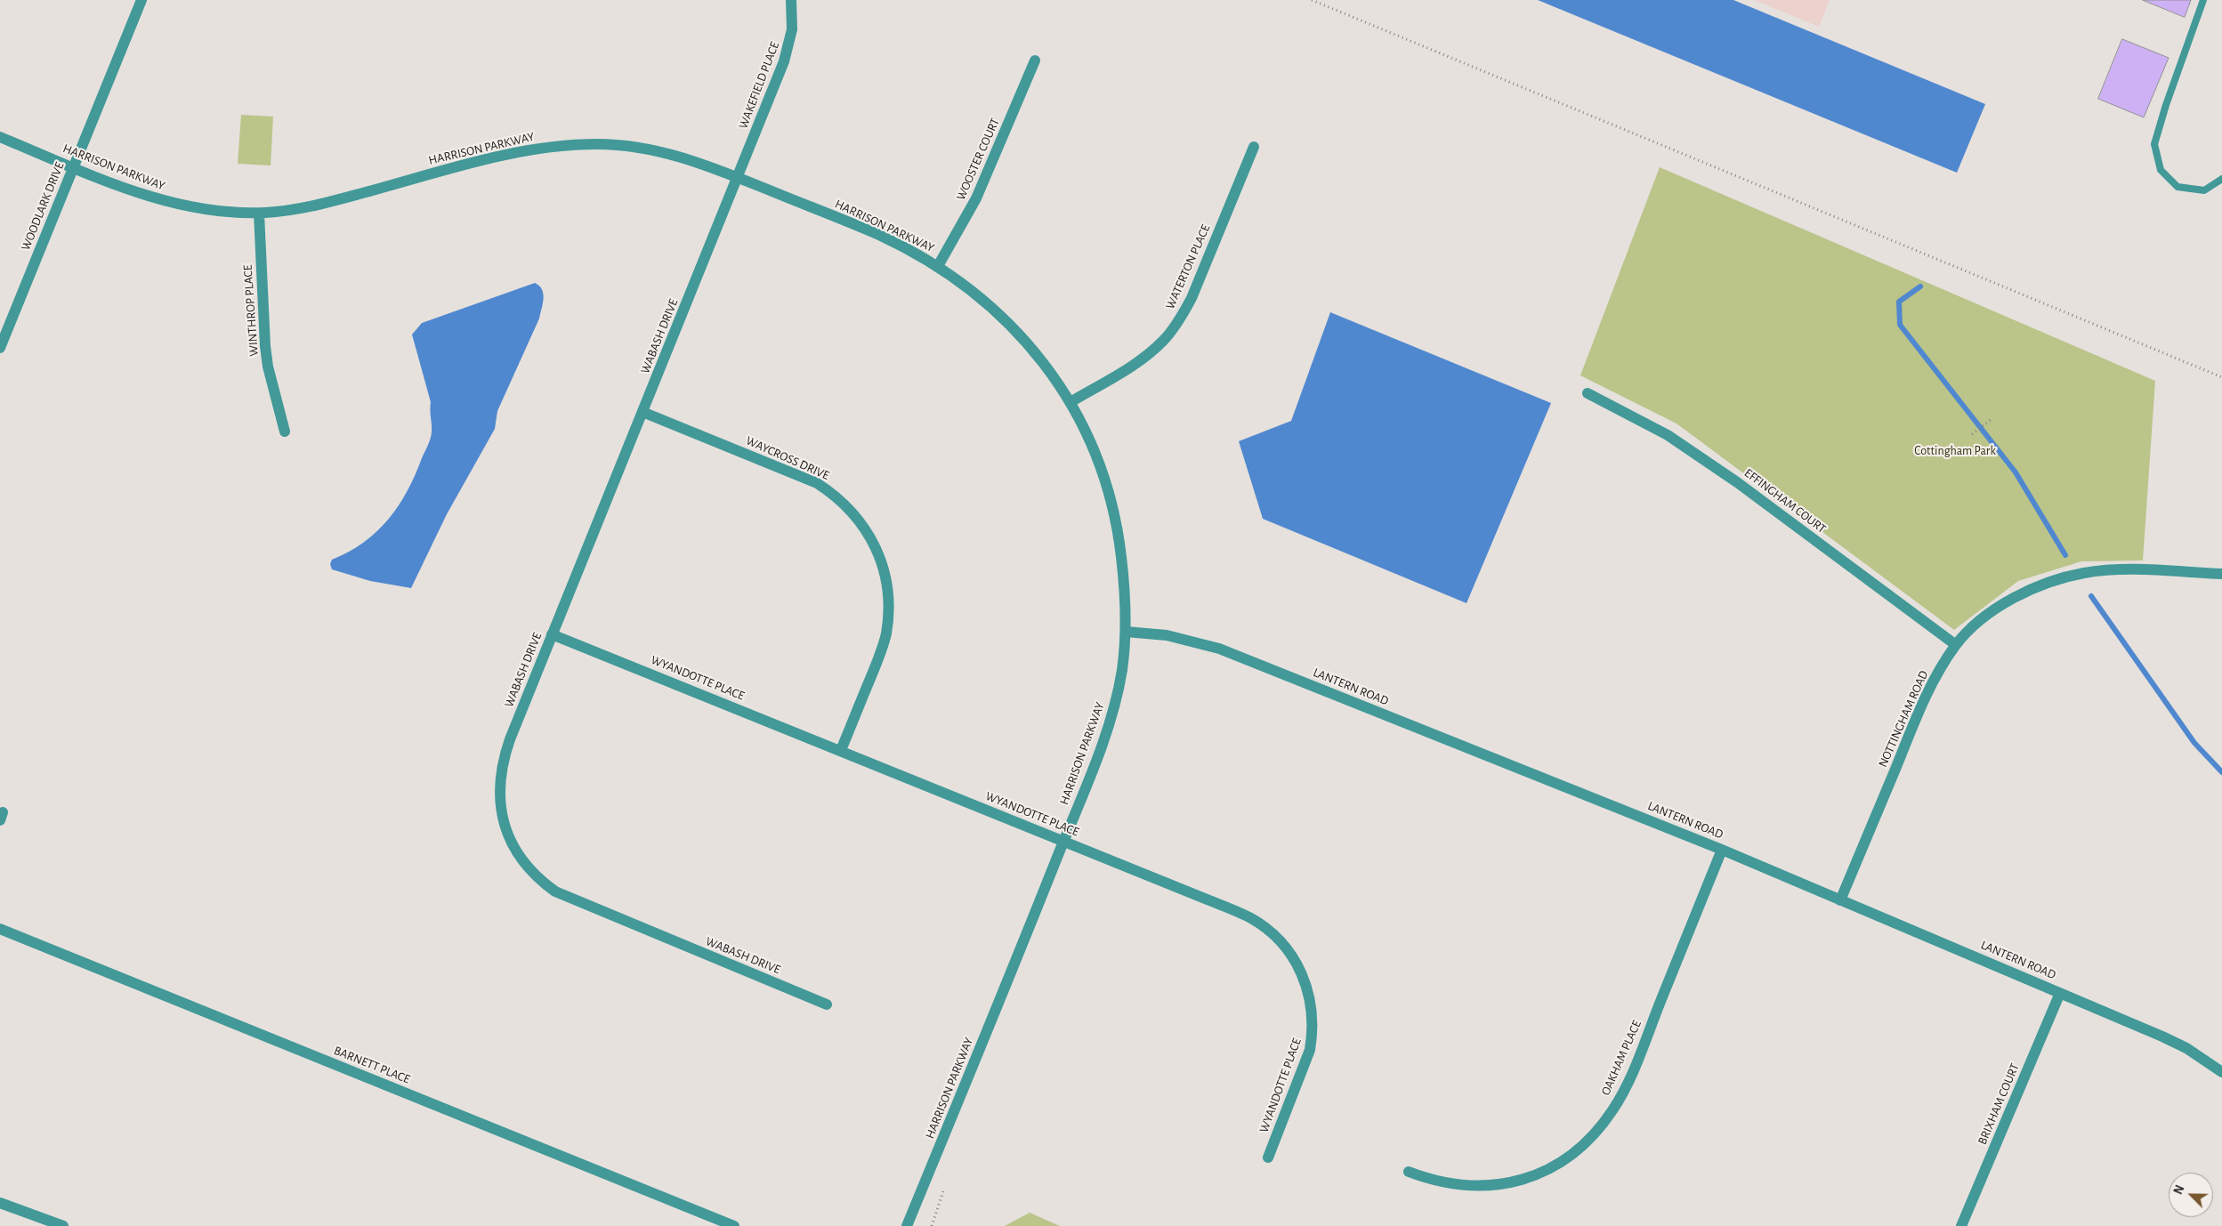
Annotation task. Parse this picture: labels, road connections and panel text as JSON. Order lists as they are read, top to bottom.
{
  "streets": {
    "street": [
      "WAKEFIELD PLACE",
      "HARRISON PARKWAY",
      "WOOSTER COURT",
      "WOODLARK DRIVE",
      "WATERTON PLACE",
      "WINTHROP PLACE",
      "WABASH DRIVE",
      "WAYCROSS DRIVE",
      "EFFINGHAM COURT",
      "WYANDOTTE PLACE",
      "LANTERN ROAD",
      "NOTTINGHAM ROAD",
      "OAKHAM PLACE",
      "BARNETT PLACE",
      "BRIXHAM COURT"
    ]
  },
  "crossings": [
    ["WAKEFIELD PLACE", "HARRISON PARKWAY"],
    ["WAKEFIELD PLACE", "WABASH DRIVE"],
    ["HARRISON PARKWAY", "WOOSTER COURT"],
    ["HARRISON PARKWAY", "WOODLARK DRIVE"],
    ["HARRISON PARKWAY", "WATERTON PLACE"],
    ["HARRISON PARKWAY", "WINTHROP PLACE"],
    ["HARRISON PARKWAY", "WABASH DRIVE"],
    ["HARRISON PARKWAY", "WYANDOTTE PLACE"],
    ["HARRISON PARKWAY", "LANTERN ROAD"],
    ["WABASH DRIVE", "WAYCROSS DRIVE"],
    ["WABASH DRIVE", "WYANDOTTE PLACE"],
    ["WAYCROSS DRIVE", "WYANDOTTE PLACE"],
    ["EFFINGHAM COURT", "NOTTINGHAM ROAD"],
    ["LANTERN ROAD", "NOTTINGHAM ROAD"],
    ["LANTERN ROAD", "OAKHAM PLACE"],
    ["LANTERN ROAD", "BRIXHAM COURT"]
  ],
  "parks": ["Cottingham Park"],
  "north": "top left"
}
